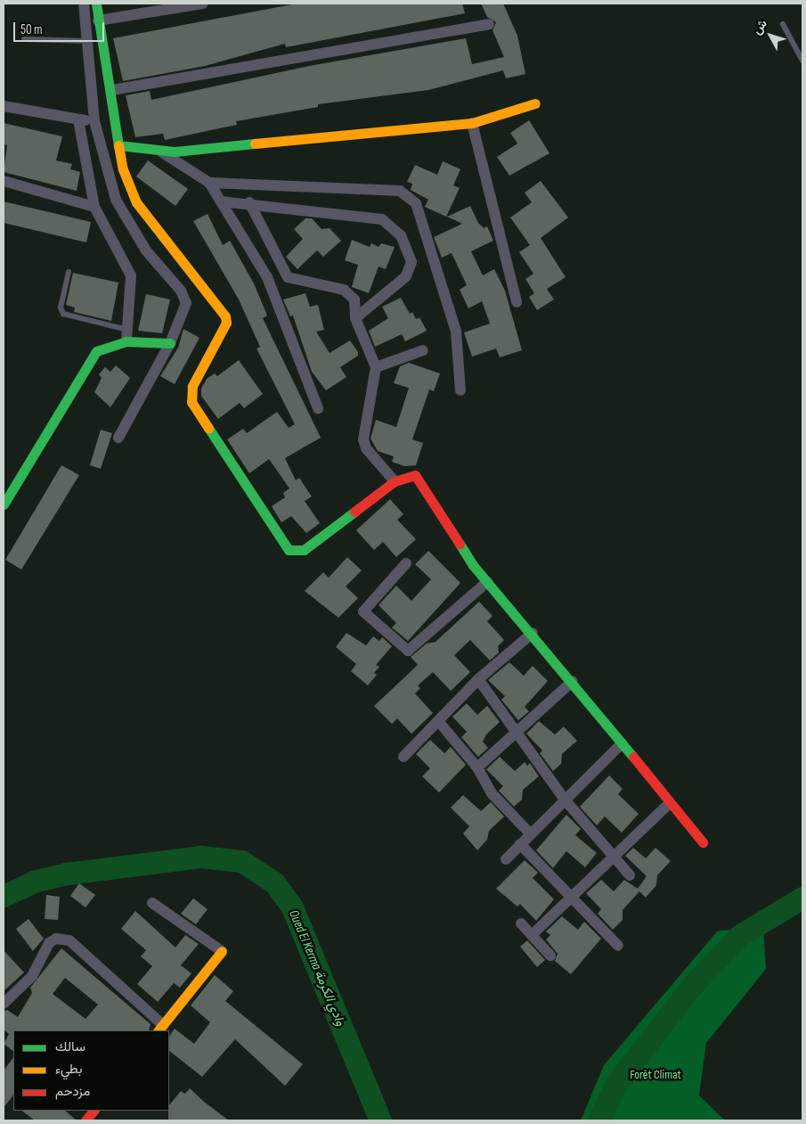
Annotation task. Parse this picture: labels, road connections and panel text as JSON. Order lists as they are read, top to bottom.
{
  "water": ["Oued El Kerma وادي الكرمة"],
  "parks": ["Forêt Climat"],
  "legend": ["سالك", "بطيء", "مزدحم"],
  "scale_bar": "50 m",
  "north": "top left"
}
